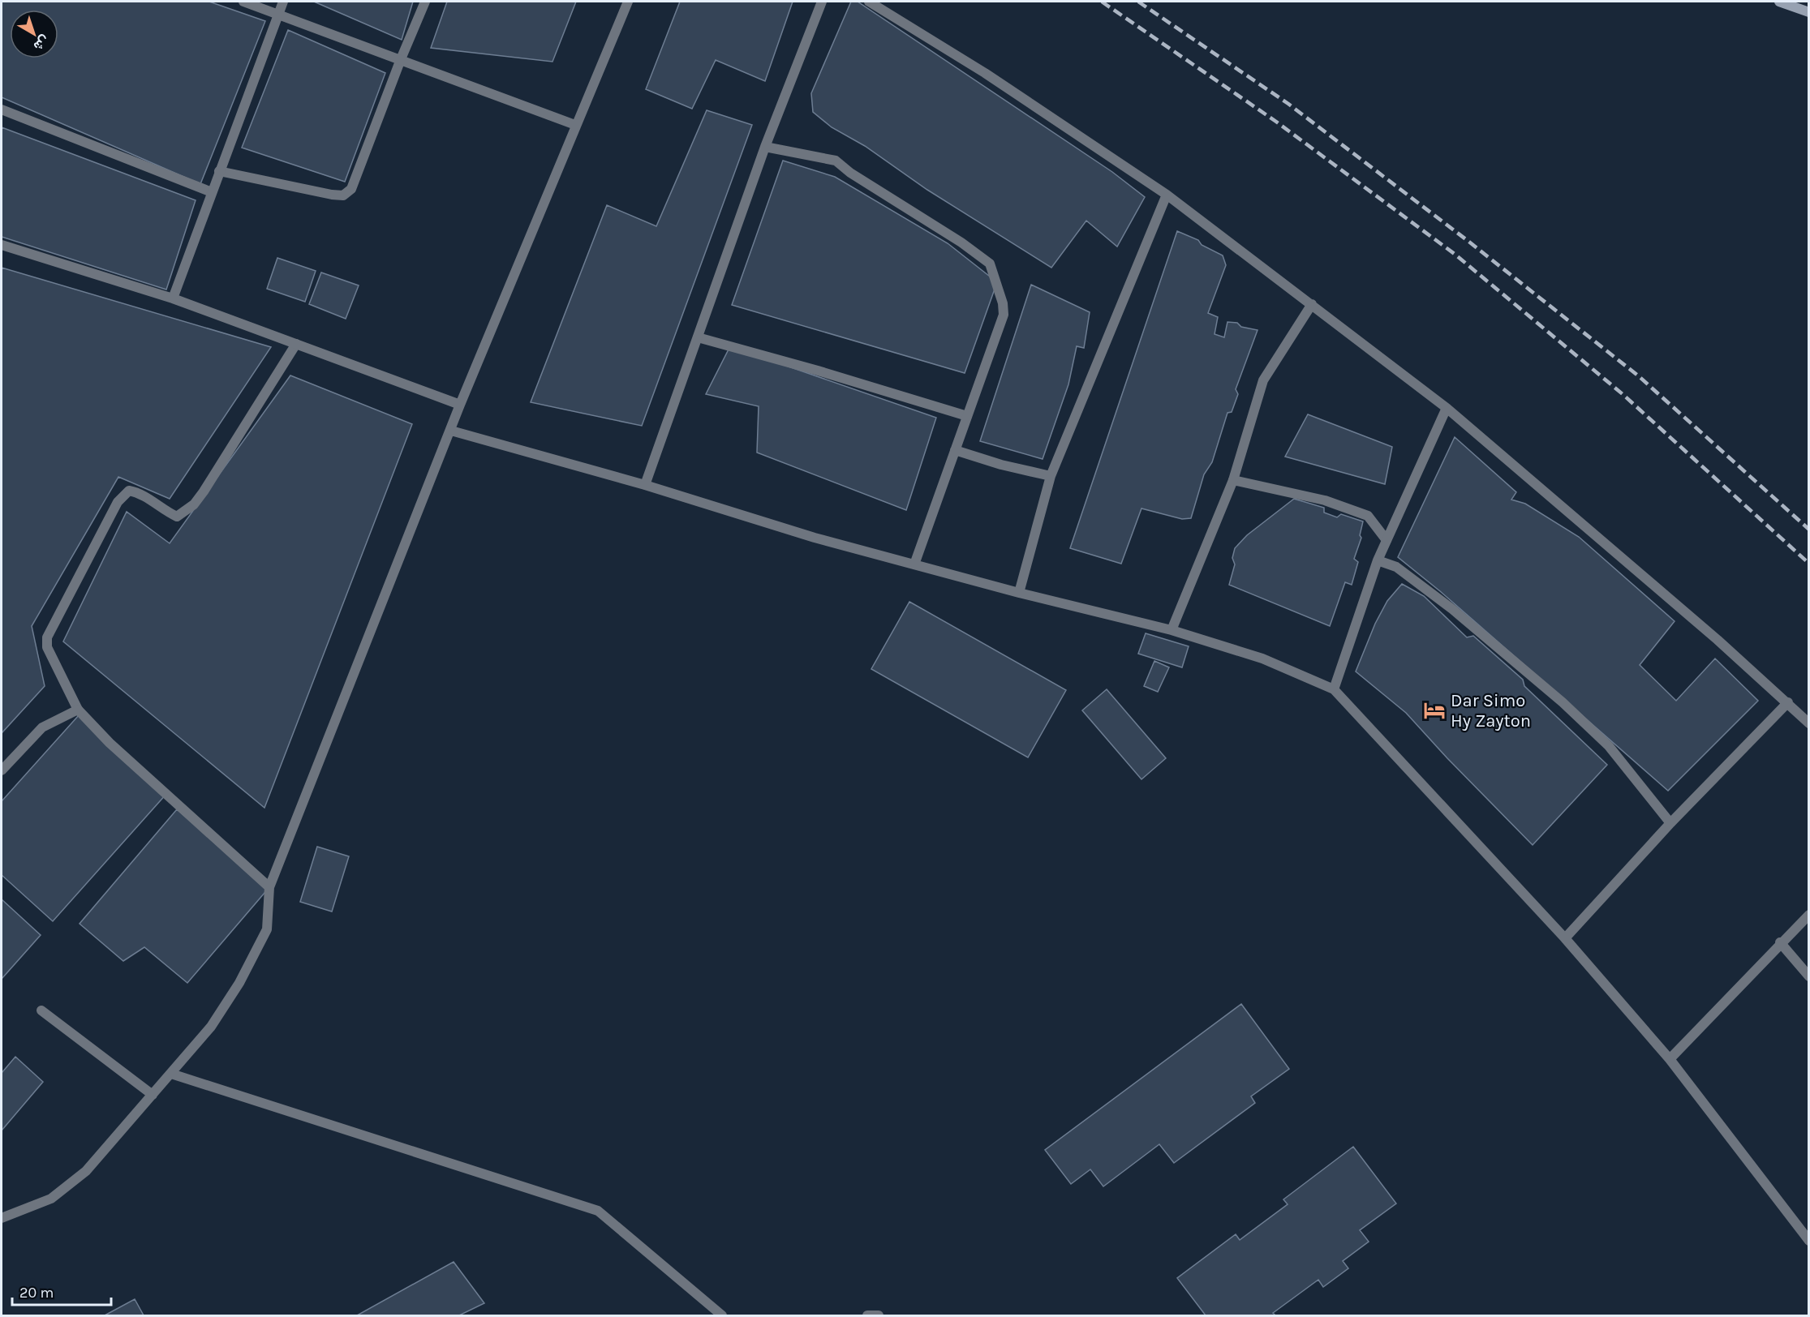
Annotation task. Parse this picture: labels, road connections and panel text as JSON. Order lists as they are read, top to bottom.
{
  "places": {
    "hotel": ["Dar Simo Hy Zayton"]
  },
  "scale_bar": "20 m",
  "north": "bottom right"
}
